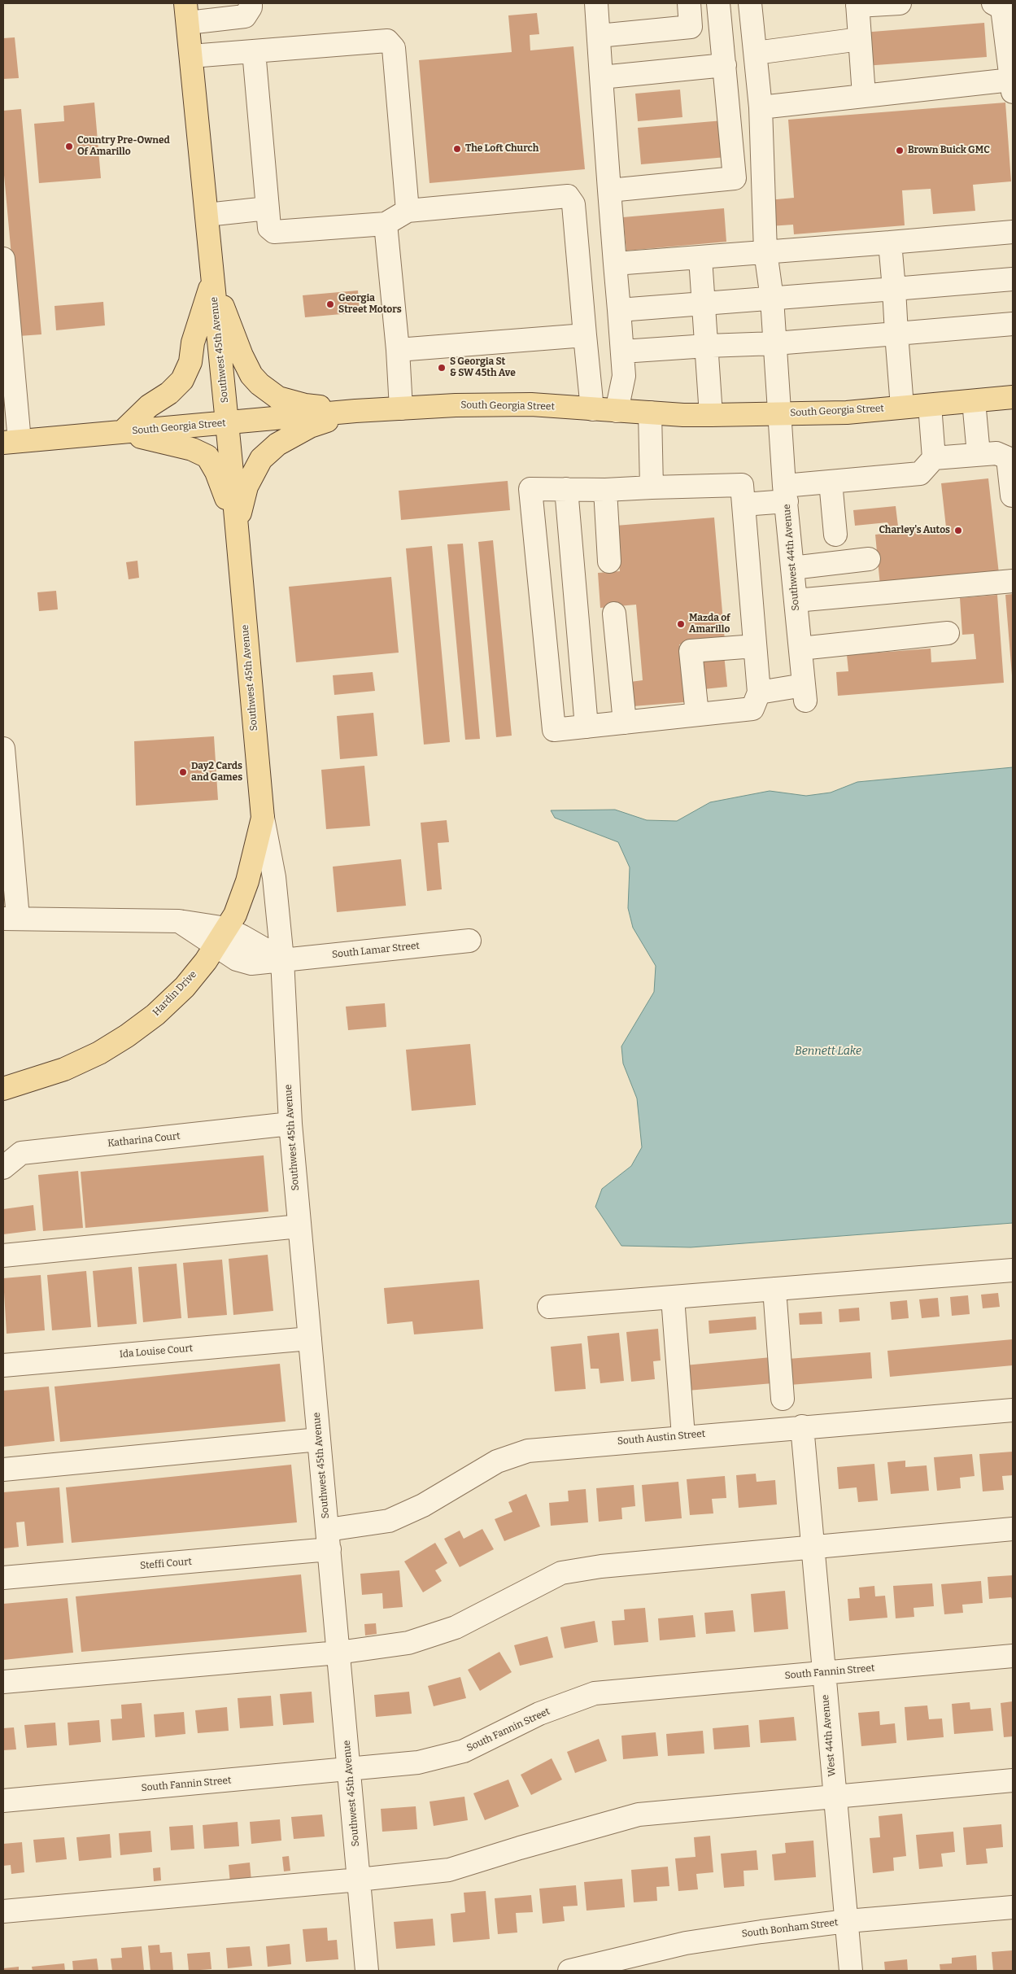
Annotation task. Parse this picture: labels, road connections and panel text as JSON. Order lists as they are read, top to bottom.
{
  "streets": {
    "main road": ["Southwest 45th Avenue", "South Georgia Street", "Hardin Drive"],
    "street": [
      "Southwest 44th Avenue",
      "South Lamar Street",
      "Katharina Court",
      "Ida Louise Court",
      "South Austin Street",
      "Steffi Court",
      "South Fannin Street",
      "West 44th Avenue",
      "South Bonham Street"
    ]
  },
  "crossings": [
    ["Southwest 45th Avenue", "South Georgia Street"],
    ["Southwest 45th Avenue", "South Lamar Street"],
    ["Southwest 45th Avenue", "Hardin Drive"],
    ["Southwest 45th Avenue", "Katharina Court"],
    ["Southwest 45th Avenue", "Ida Louise Court"],
    ["Southwest 45th Avenue", "South Austin Street"],
    ["Southwest 45th Avenue", "Steffi Court"],
    ["Southwest 45th Avenue", "South Fannin Street"],
    ["South Georgia Street", "Southwest 44th Avenue"],
    ["South Austin Street", "Steffi Court"],
    ["South Austin Street", "West 44th Avenue"],
    ["South Fannin Street", "West 44th Avenue"],
    ["West 44th Avenue", "South Bonham Street"]
  ],
  "water": ["Bennett Lake"],
  "places": [
    "Country Pre-Owned Of Amarillo",
    "The Loft Church",
    "Brown Buick GMC",
    "Georgia Street Motors",
    "S Georgia St & SW 45th Ave",
    "Charley's Autos",
    "Mazda of Amarillo",
    "Day2 Cards and Games"
  ]
}
